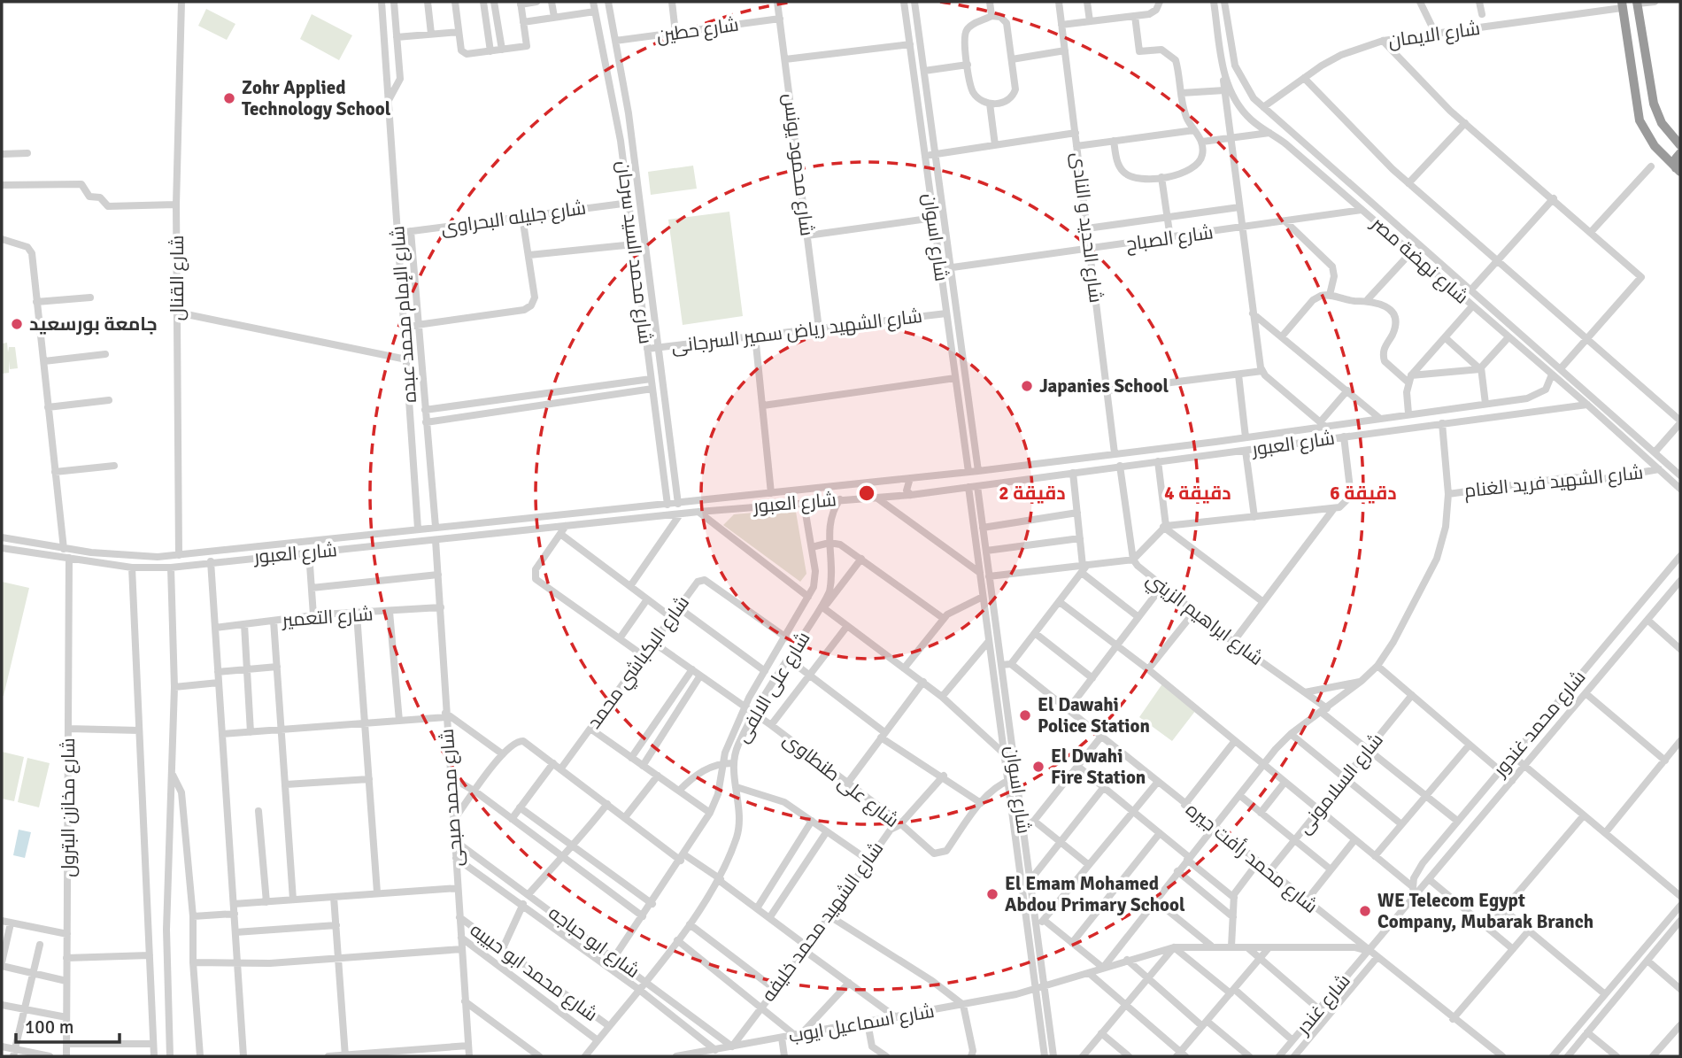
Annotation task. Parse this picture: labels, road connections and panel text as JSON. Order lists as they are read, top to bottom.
{
  "streets": {
    "street": [
      "شارع حطين",
      "شارع الايمان",
      "شارع محمود يونس",
      "شارع جليله البحراوى",
      "شارع الحديد و النادى",
      "شارع اسوان",
      "شارع الصباح",
      "شارع محمد السيد سرحان",
      "شارع نهضة مصر",
      "شارع القنال",
      "شارع الإمام محمد عبده",
      "شارع الشهيد رياض سمير السرجانى",
      "شارع العبور",
      "شارع الشهيد فريد الغنام",
      "شارع التعمير",
      "شارع ابراهيم الزيني",
      "شارع البكباشي محمد",
      "شارع على الالفى",
      "شارع محمد غندور",
      "شارع على طنطاوى",
      "شارع السلامونى",
      "شارع محمد صبحى",
      "شارع مخازن البترول",
      "شارع محمد رأفت جيره",
      "شارع الشهيد محمد خليفه",
      "شارع ابو حباجه",
      "شارع محمد ابو حبيبه",
      "شارع غندر",
      "شارع اسماعيل ايوب"
    ]
  },
  "crossings": [
    ["شارع حطين", "شارع محمود يونس"],
    ["شارع حطين", "شارع محمد السيد سرحان"],
    ["شارع الايمان", "شارع نهضة مصر"],
    ["شارع محمود يونس", "شارع الشهيد رياض سمير السرجانى"],
    ["شارع جليله البحراوى", "شارع محمد السيد سرحان"],
    ["شارع جليله البحراوى", "شارع الإمام محمد عبده"],
    ["شارع الحديد و النادى", "شارع الصباح"],
    ["شارع الحديد و النادى", "شارع العبور"],
    ["شارع اسوان", "شارع الصباح"],
    ["شارع اسوان", "شارع الشهيد رياض سمير السرجانى"],
    ["شارع اسوان", "شارع العبور"],
    ["شارع اسوان", "شارع على طنطاوى"],
    ["شارع اسوان", "شارع اسماعيل ايوب"],
    ["شارع الصباح", "شارع نهضة مصر"],
    ["شارع محمد السيد سرحان", "شارع الشهيد رياض سمير السرجانى"],
    ["شارع محمد السيد سرحان", "شارع العبور"],
    ["شارع نهضة مصر", "شارع العبور"],
    ["شارع نهضة مصر", "شارع الشهيد فريد الغنام"],
    ["شارع القنال", "شارع العبور"],
    ["شارع الإمام محمد عبده", "شارع العبور"],
    ["شارع العبور", "شارع ابراهيم الزيني"],
    ["شارع العبور", "شارع على الالفى"],
    ["شارع العبور", "شارع محمد صبحى"],
    ["شارع العبور", "شارع مخازن البترول"],
    ["شارع التعمير", "شارع محمد صبحى"],
    ["شارع ابراهيم الزيني", "شارع محمد غندور"],
    ["شارع ابراهيم الزيني", "شارع السلامونى"],
    ["شارع البكباشي محمد", "شارع على الالفى"],
    ["شارع البكباشي محمد", "شارع على طنطاوى"],
    ["شارع على الالفى", "شارع على طنطاوى"],
    ["شارع على الالفى", "شارع ابو حباجه"],
    ["شارع على الالفى", "شارع محمد ابو حبيبه"],
    ["شارع محمد غندور", "شارع محمد رأفت جيره"],
    ["شارع محمد غندور", "شارع غندر"],
    ["شارع محمد غندور", "شارع اسماعيل ايوب"],
    ["شارع على طنطاوى", "شارع الشهيد محمد خليفه"],
    ["شارع السلامونى", "شارع محمد رأفت جيره"],
    ["شارع محمد صبحى", "شارع ابو حباجه"],
    ["شارع محمد صبحى", "شارع محمد ابو حبيبه"],
    ["شارع محمد رأفت جيره", "شارع غندر"],
    ["شارع محمد رأفت جيره", "شارع اسماعيل ايوب"],
    ["شارع الشهيد محمد خليفه", "شارع ابو حباجه"],
    ["شارع الشهيد محمد خليفه", "شارع اسماعيل ايوب"],
    ["شارع ابو حباجه", "شارع اسماعيل ايوب"],
    ["شارع غندر", "شارع اسماعيل ايوب"]
  ],
  "places": [
    "Zohr Applied Technology School",
    "جامعة بورسعيد",
    "Japanies School",
    "El Dawahi Police Station",
    "El Dwahi Fire Station",
    "El Emam Mohamed Abdou Primary School",
    "WE Telecom Egypt Company, Mubarak Branch"
  ],
  "scale_bar": "100 m",
  "rings": ["2 دقيقة", "4 دقيقة", "6 دقيقة"]
}
